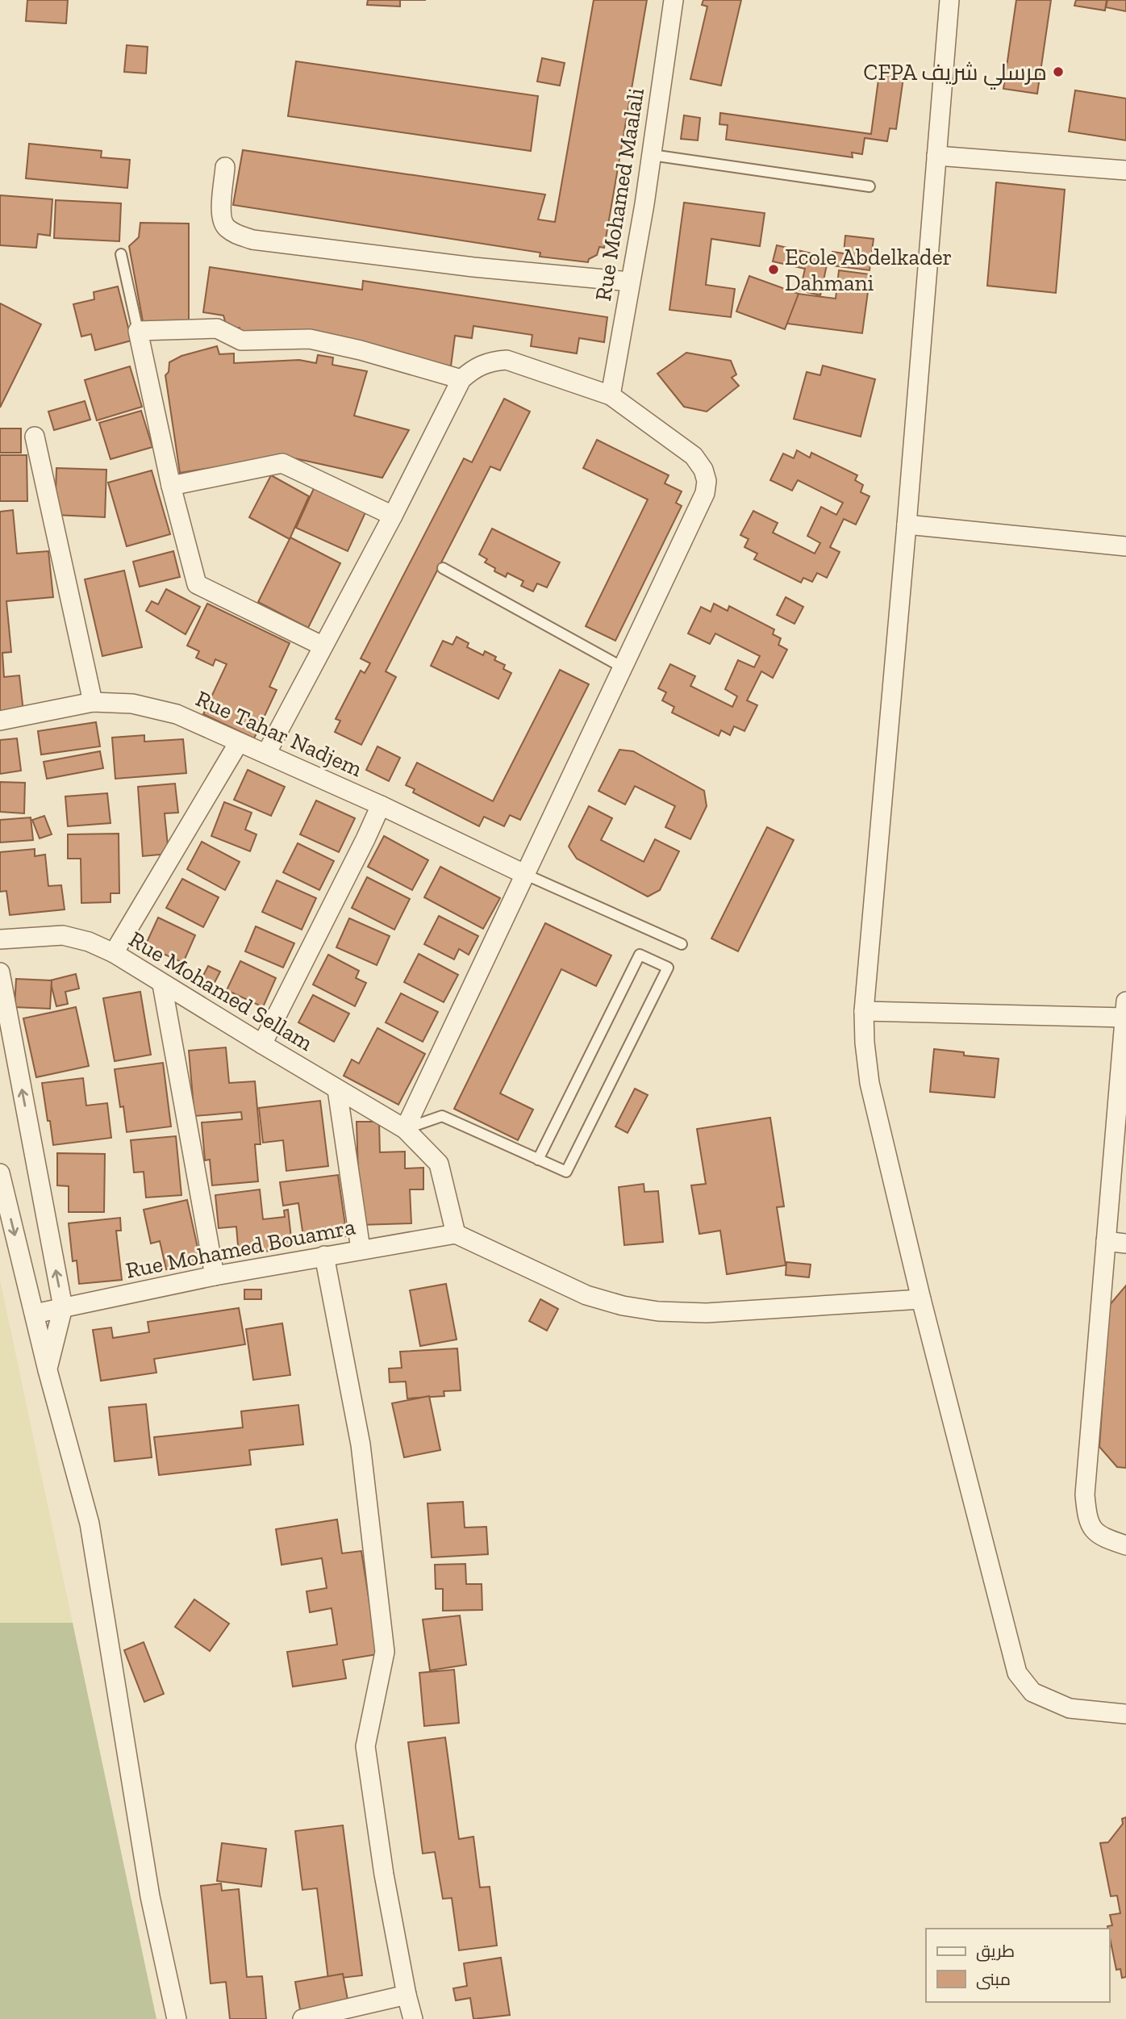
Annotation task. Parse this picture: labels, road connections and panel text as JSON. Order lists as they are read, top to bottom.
{
  "streets": {
    "street": [
      "Rue Mohamed Maalali",
      "Rue Tahar Nadjem",
      "Rue Mohamed Sellam",
      "Rue Mohamed Bouamra"
    ]
  },
  "crossings": [
    ["Rue Mohamed Sellam", "Rue Mohamed Bouamra"]
  ],
  "places": ["CFPA مرسلي شريف", "Ecole Abdelkader Dahmani"],
  "legend": ["طريق", "مبنى"]
}
